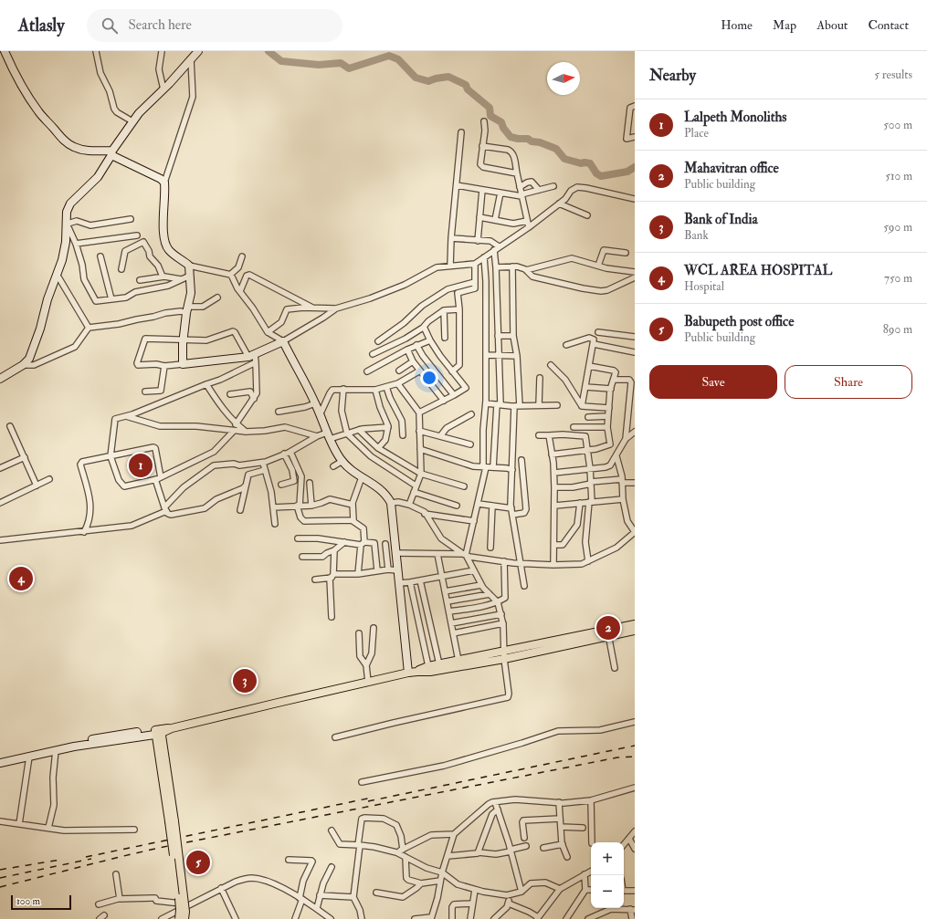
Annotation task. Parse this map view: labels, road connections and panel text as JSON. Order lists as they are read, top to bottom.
{
  "scale_bar": "100 m",
  "north": "right",
  "page": {
    "header": "Atlasly",
    "search": "Search here",
    "nav": [
      "Home",
      "Map",
      "About",
      "Contact"
    ],
    "heading": ["Nearby", "5 results"],
    "list": [
      {
        "mark": "1",
        "name": "Lalpeth Monoliths",
        "note": "Place",
        "value": "500 m"
      },
      {
        "mark": "2",
        "name": "Mahavitran office",
        "note": "Public building",
        "value": "510 m"
      },
      {
        "mark": "3",
        "name": "Bank of India",
        "note": "Bank",
        "value": "590 m"
      },
      {
        "mark": "4",
        "name": "WCL AREA HOSPITAL",
        "note": "Hospital",
        "value": "750 m"
      },
      {
        "mark": "5",
        "name": "Babupeth post office",
        "note": "Public building",
        "value": "890 m"
      }
    ],
    "buttons": ["Save", "Share"],
    "pins": [
      "1",
      "4",
      "2",
      "3",
      "5"
    ],
    "map_buttons": ["+", "−"],
    "scale": "100 m"
  }
}
